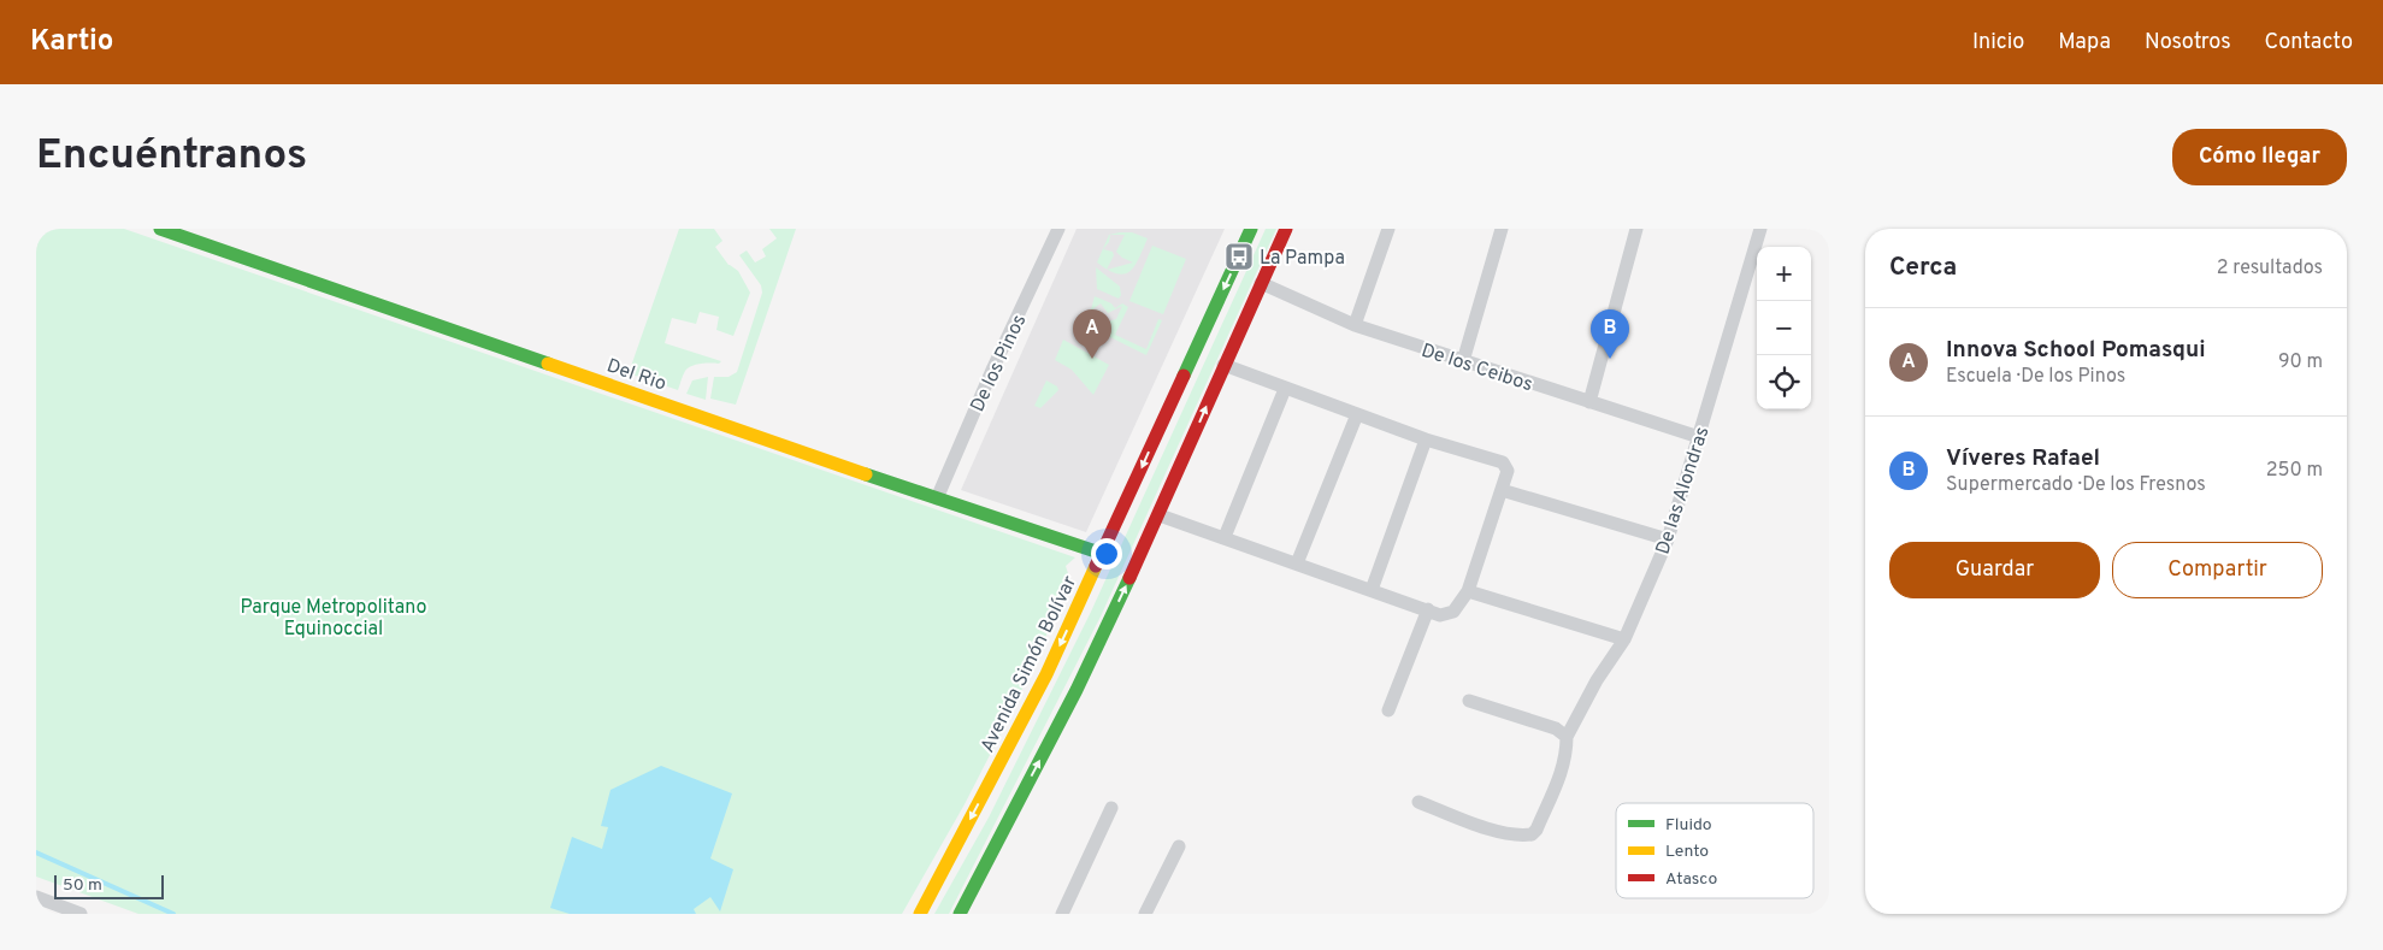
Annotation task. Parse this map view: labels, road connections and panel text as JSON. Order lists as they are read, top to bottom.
{
  "streets": {
    "main road": ["Del Rio", "Avenida Simón Bolívar"],
    "street": ["De los Pinos", "De los Ceibos", "De las Alondras"]
  },
  "crossings": [
    ["De los Pinos", "Del Rio"],
    ["De los Ceibos", "De las Alondras"],
    ["Del Rio", "Avenida Simón Bolívar"]
  ],
  "parks": ["Parque Metropolitano Equinoccial"],
  "places": {
    "bus stop": ["La Pampa"]
  },
  "legend": ["Fluido", "Lento", "Atasco"],
  "scale_bar": "50 m",
  "page": {
    "header": "Kartio",
    "nav": [
      "Inicio",
      "Mapa",
      "Nosotros",
      "Contacto"
    ],
    "buttons": [
      "Cómo llegar",
      ["Guardar", "Compartir"]
    ],
    "title": "Encuéntranos",
    "heading": ["Cerca", "2 resultados"],
    "map_buttons": ["+", "−"],
    "list": [
      {
        "mark": "A",
        "name": "Innova School Pomasqui",
        "note": "Escuela · De los Pinos",
        "value": "90 m"
      },
      {
        "mark": "B",
        "name": "Víveres Rafael",
        "note": "Supermercado · De los Fresnos",
        "value": "250 m"
      }
    ],
    "pins": ["A", "B"],
    "scale": "50 m"
  }
}
